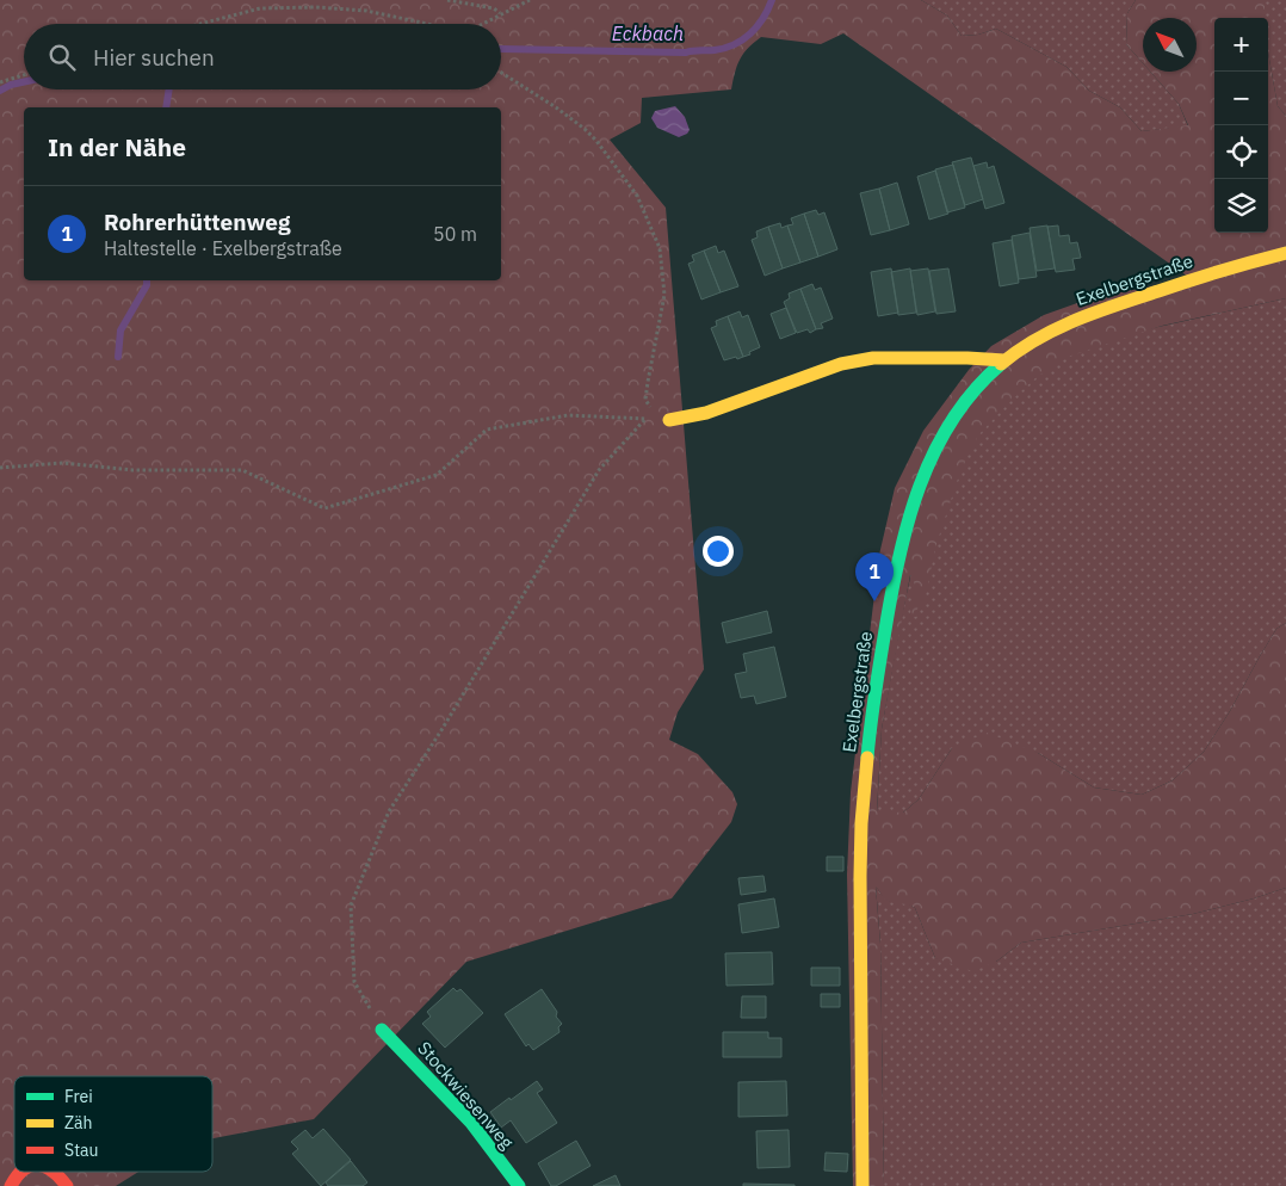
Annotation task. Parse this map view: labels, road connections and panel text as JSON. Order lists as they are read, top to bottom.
{
  "streets": {
    "main road": ["Exelbergstraße", "Stockwiesenweg"]
  },
  "water": ["Eckbach"],
  "legend": ["Frei", "Zäh", "Stau"],
  "north": "top left",
  "page": {
    "map_buttons": ["+", "−"],
    "search": "Hier suchen",
    "heading": "In der Nähe",
    "list": [
      {
        "mark": "1",
        "name": "Rohrerhüttenweg",
        "note": "Haltestelle · Exelbergstraße",
        "value": "50 m"
      }
    ],
    "pins": "1"
  }
}
